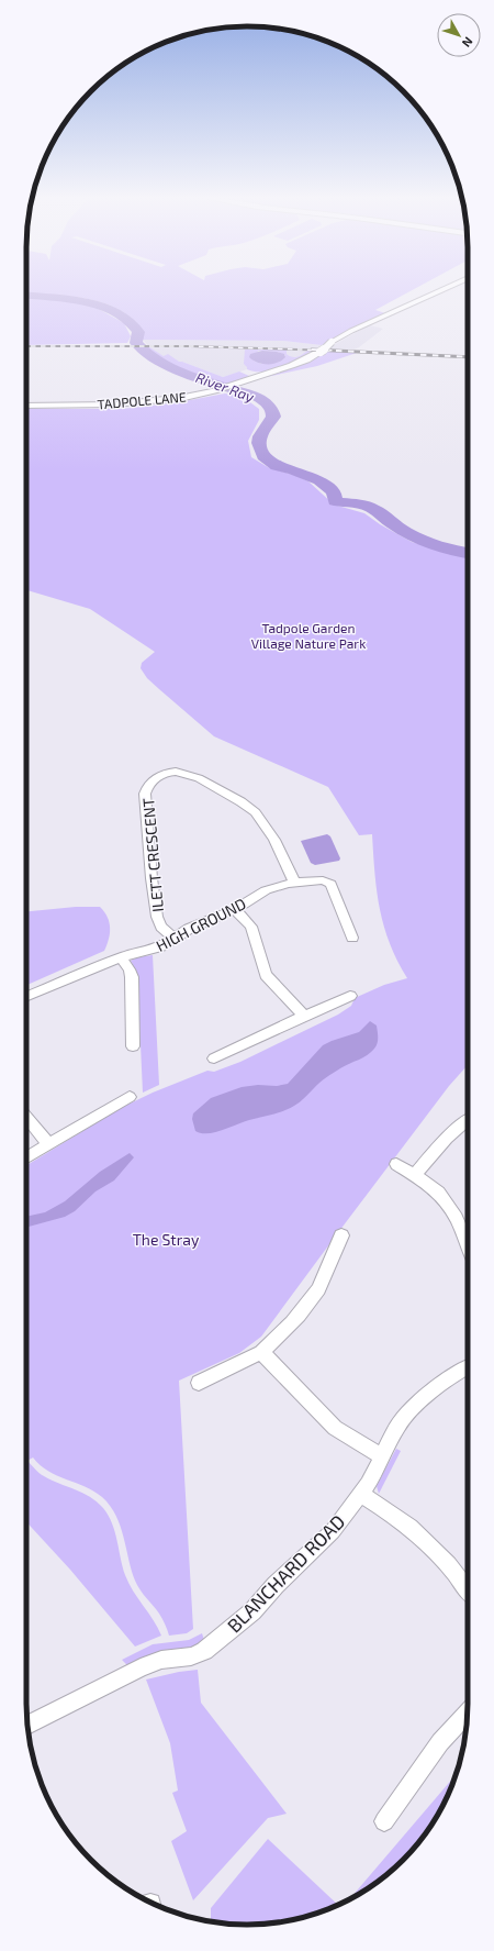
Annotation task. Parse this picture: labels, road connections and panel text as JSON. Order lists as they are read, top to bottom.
{
  "streets": {
    "street": [
      "TADPOLE LANE",
      "ILETT CRESCENT",
      "HIGH GROUND",
      "BLANCHARD ROAD"
    ]
  },
  "crossings": [
    ["ILETT CRESCENT", "HIGH GROUND"]
  ],
  "water": ["River Ray"],
  "parks": ["Tadpole Garden Village Nature Park", "The Stray"],
  "north": "bottom right"
}
